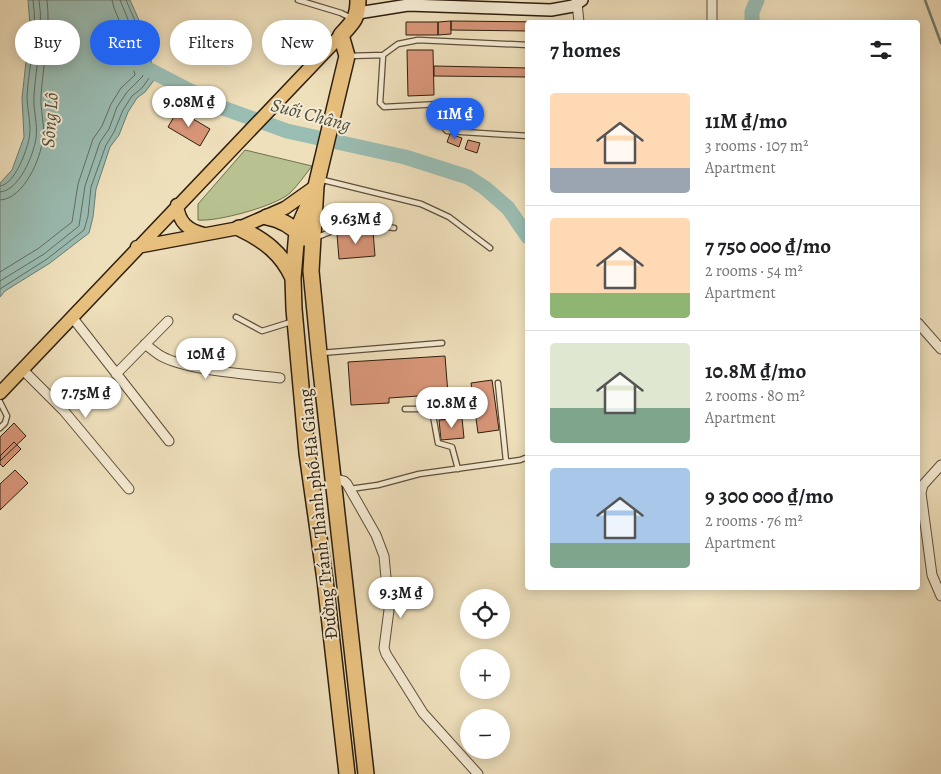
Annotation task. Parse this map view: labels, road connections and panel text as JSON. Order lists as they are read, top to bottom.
{
  "streets": {
    "highway": ["Đường Tránh Thành phố Hà Giang"]
  },
  "water": ["Suối Châng", "Sông Lô"],
  "page": {
    "chip": [
      "Buy",
      "Rent",
      "Filters",
      "New"
    ],
    "heading": "7 homes",
    "list": [
      {
        "name": "11M ₫/mo",
        "note": "3 rooms · 107 m² · Apartment"
      },
      {
        "name": "7 750 000 ₫/mo",
        "note": "2 rooms · 54 m² · Apartment"
      },
      {
        "name": "10.8M ₫/mo",
        "note": "2 rooms · 80 m² · Apartment"
      },
      {
        "name": "9 300 000 ₫/mo",
        "note": "2 rooms · 76 m² · Apartment"
      }
    ],
    "price": [
      "9.08M ₫",
      "11M ₫",
      "9.63M ₫",
      "10M ₫",
      "7.75M ₫",
      "10.8M ₫",
      "9.3M ₫"
    ],
    "map_buttons": ["+", "−"]
  }
}
